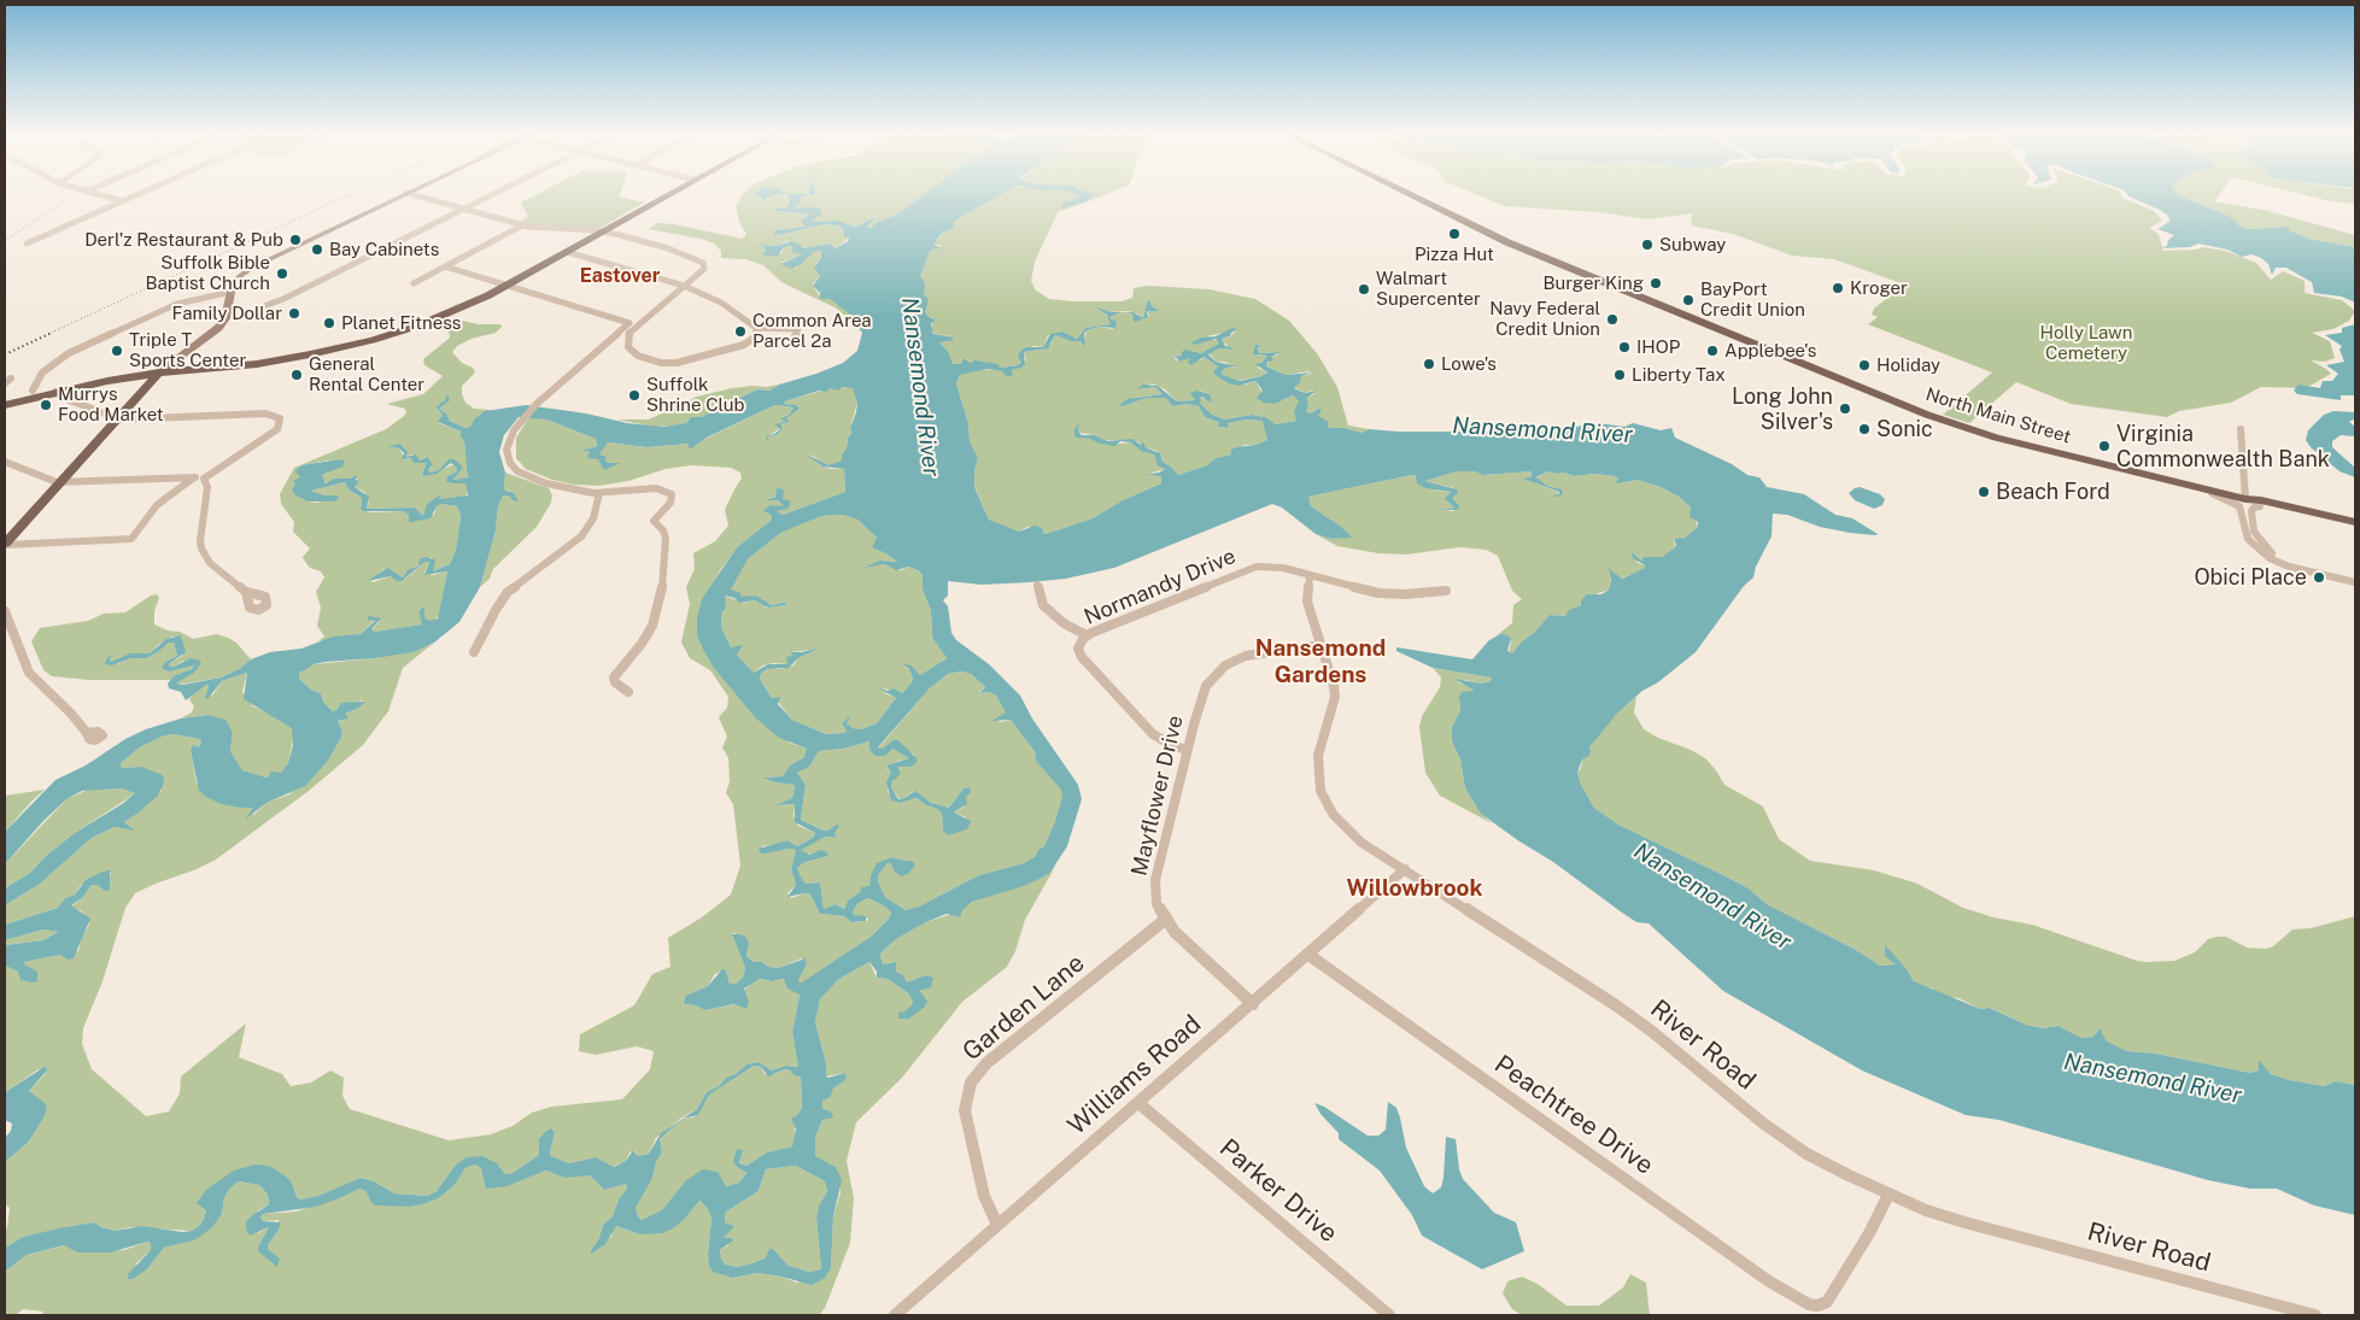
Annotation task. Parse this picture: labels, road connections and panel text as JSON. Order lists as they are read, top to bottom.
{
  "streets": {
    "main road": ["North Main Street"],
    "street": [
      "Normandy Drive",
      "Mayflower Drive",
      "Garden Lane",
      "River Road",
      "Williams Road",
      "Peachtree Drive",
      "Parker Drive"
    ]
  },
  "crossings": [
    ["Normandy Drive", "Mayflower Drive"],
    ["Normandy Drive", "River Road"],
    ["Mayflower Drive", "Garden Lane"],
    ["Mayflower Drive", "River Road"],
    ["Mayflower Drive", "Williams Road"],
    ["Garden Lane", "Williams Road"],
    ["River Road", "Williams Road"],
    ["Williams Road", "Peachtree Drive"],
    ["Williams Road", "Parker Drive"]
  ],
  "districts": ["Eastover", "Nansemond Gardens", "Willowbrook"],
  "water": ["Nansemond River"],
  "parks": ["Holly Lawn Cemetery"],
  "places": [
    "Pizza Hut",
    "Derl'z Restaurant & Pub",
    "Subway",
    "Bay Cabinets",
    "Suffolk Bible Baptist Church",
    "Burger King",
    "Kroger",
    "Walmart Supercenter",
    "BayPort Credit Union",
    "Family Dollar",
    "Navy Federal Credit Union",
    "Planet Fitness",
    "Common Area Parcel 2a",
    "IHOP",
    "Triple T Sports Center",
    "Applebee's",
    "Lowe's",
    "Holiday",
    "General Rental Center",
    "Liberty Tax",
    "Suffolk Shrine Club",
    "Murrys Food Market",
    "Long John Silver's",
    "Sonic",
    "Virginia Commonwealth Bank",
    "Beach Ford",
    "Obici Place"
  ]
}
